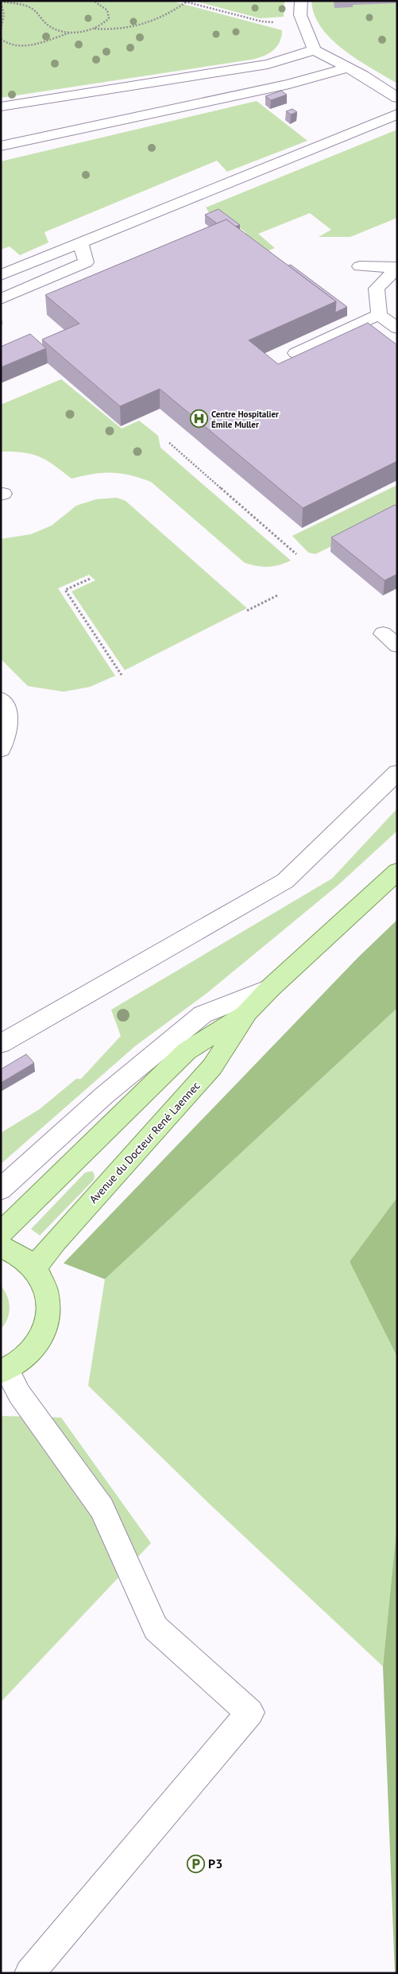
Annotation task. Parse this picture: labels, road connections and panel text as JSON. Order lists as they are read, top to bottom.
{
  "streets": {
    "main road": ["Avenue du Docteur René Laennec"]
  },
  "places": {
    "hospital": ["Centre Hospitalier Émile Muller"],
    "parking": ["P3"]
  }
}
